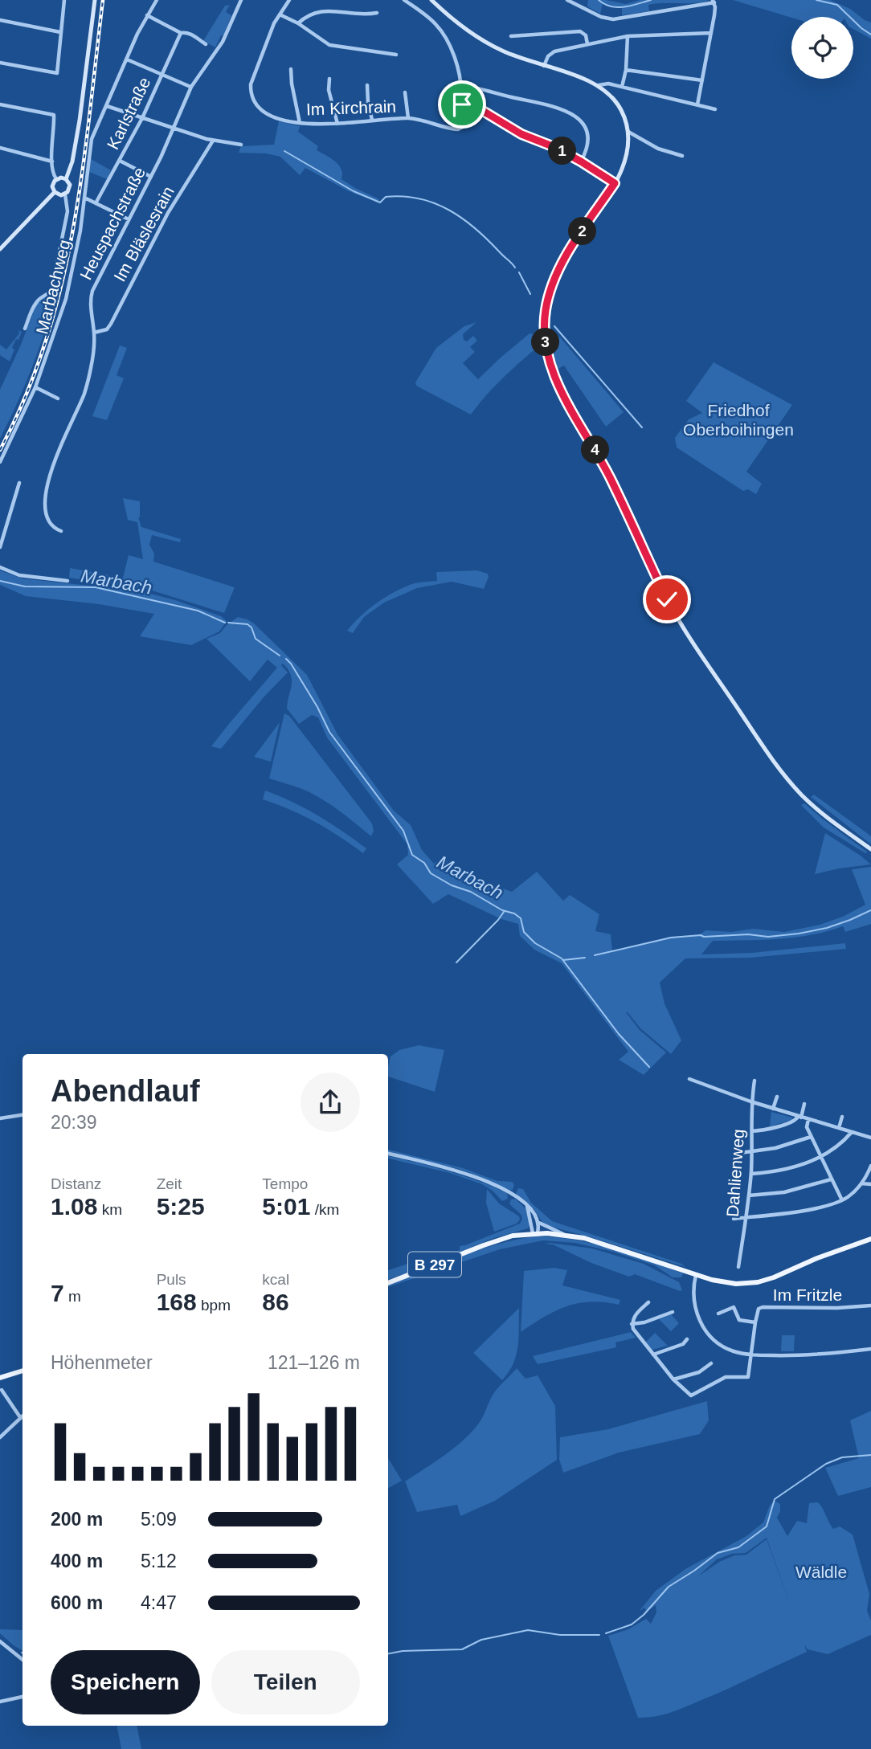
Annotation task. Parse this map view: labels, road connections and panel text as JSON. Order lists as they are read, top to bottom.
{
  "streets": {
    "main road": ["B 297"],
    "street": [
      "Im Kirchrain",
      "Karlstraße",
      "Heuspachstraße",
      "Im Bläslesrain",
      "Marbachweg",
      "Dahlienweg",
      "Im Fritzle"
    ]
  },
  "crossings": [
    ["Heuspachstraße", "Im Bläslesrain"]
  ],
  "water": ["Marbach"],
  "parks": ["Friedhof Oberboihingen", "Wäldle"],
  "page": {
    "pins": [
      "1",
      "2",
      "3",
      "4"
    ],
    "heading": ["Abendlauf", "20:39"],
    "stats": [
      ["Distanz", "1.08 km"],
      ["Zeit", "5:25"],
      ["Tempo", "5:01 /km"],
      ["7 m"],
      ["Puls", "168 bpm"],
      ["kcal", "86"]
    ],
    "chart": ["Höhenmeter", "121–126 m"],
    "list": [
      {
        "name": "200 m",
        "note": "5:09"
      },
      {
        "name": "400 m",
        "note": "5:12"
      },
      {
        "name": "600 m",
        "note": "4:47"
      }
    ],
    "buttons": ["Speichern", "Teilen"]
  }
}
